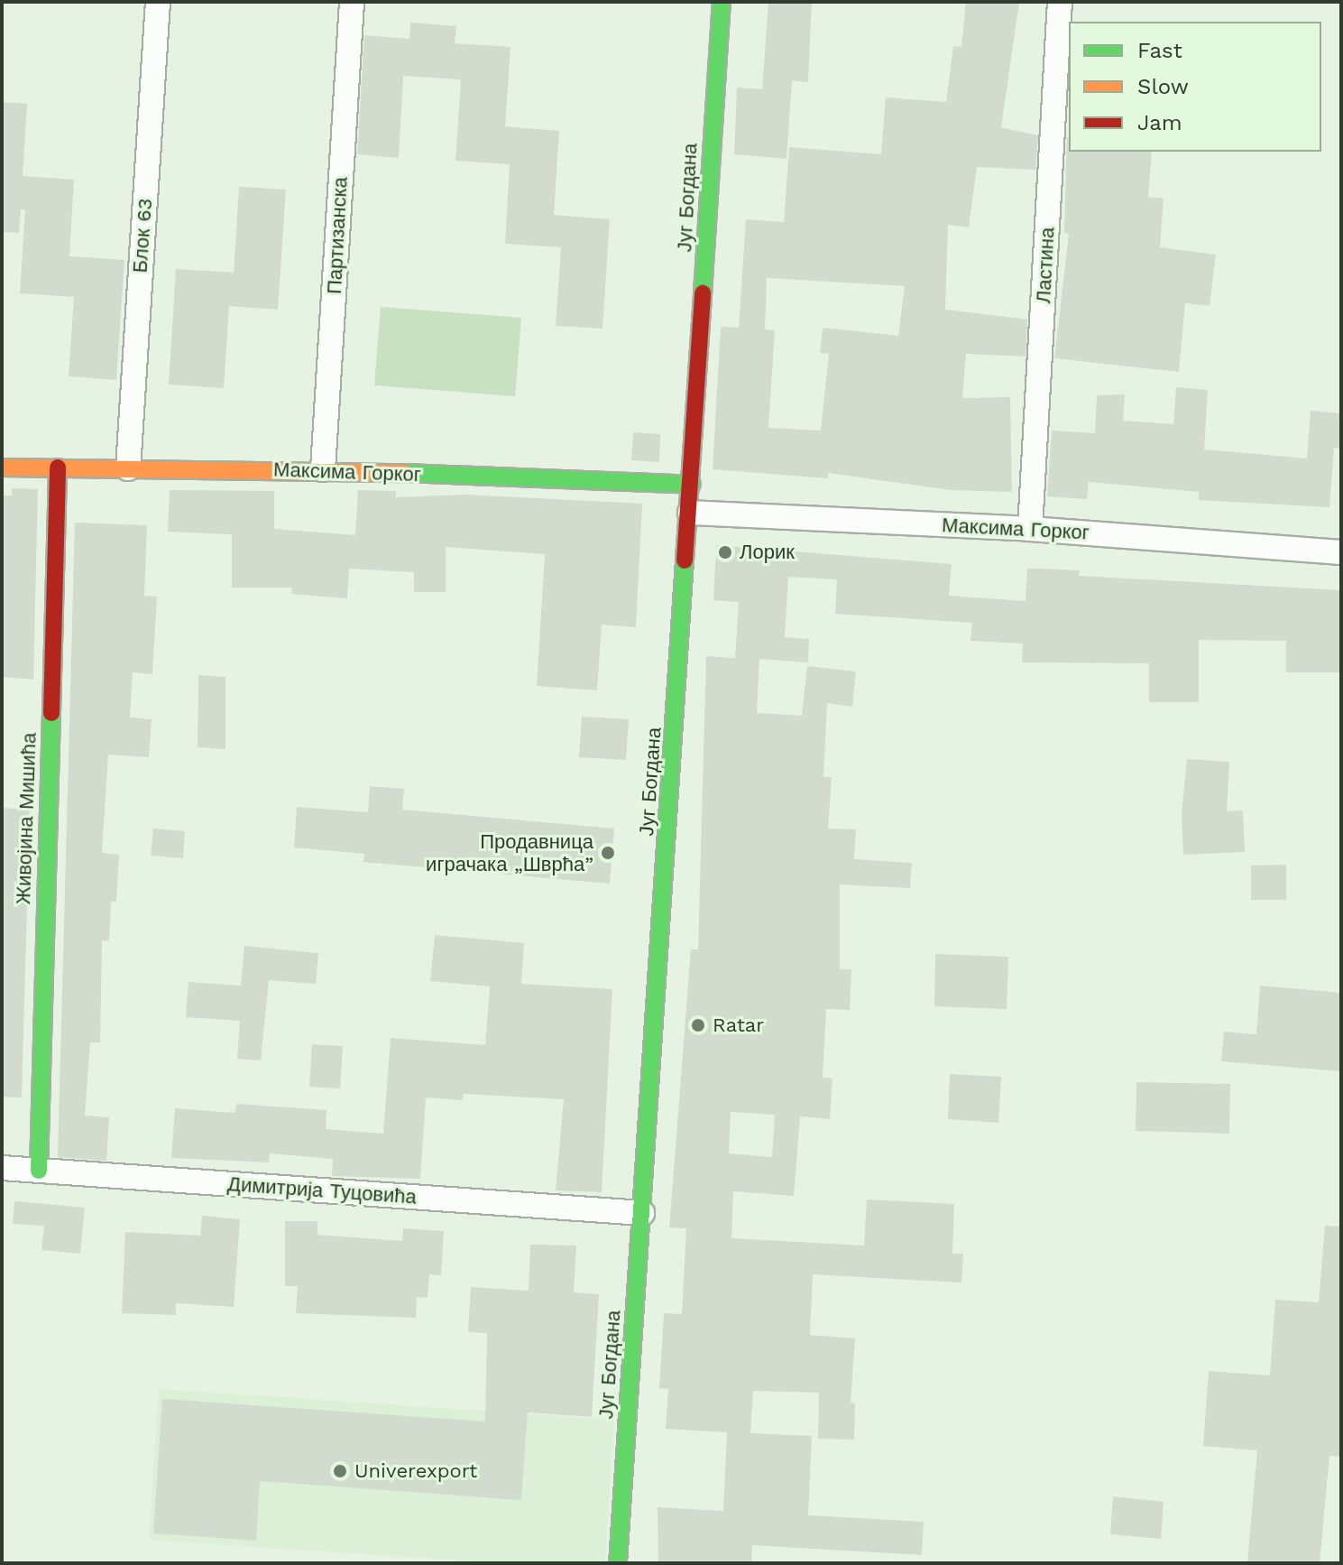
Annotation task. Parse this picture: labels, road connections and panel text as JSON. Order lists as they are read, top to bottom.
{
  "streets": {
    "street": [
      "Југ Богдана",
      "Блок 63",
      "Партизанска",
      "Ластина",
      "Максима Горког",
      "Живојина Мишића",
      "Димитрија Туцовића"
    ]
  },
  "crossings": [
    ["Југ Богдана", "Максима Горког"],
    ["Југ Богдана", "Димитрија Туцовића"],
    ["Блок 63", "Максима Горког"],
    ["Партизанска", "Максима Горког"],
    ["Ластина", "Максима Горког"],
    ["Максима Горког", "Живојина Мишића"],
    ["Живојина Мишића", "Димитрија Туцовића"]
  ],
  "places": [
    "Лорик",
    "Продавница играчака „Шврћа”",
    "Ratar",
    "Univerexport"
  ],
  "legend": ["Fast", "Slow", "Jam"]
}
